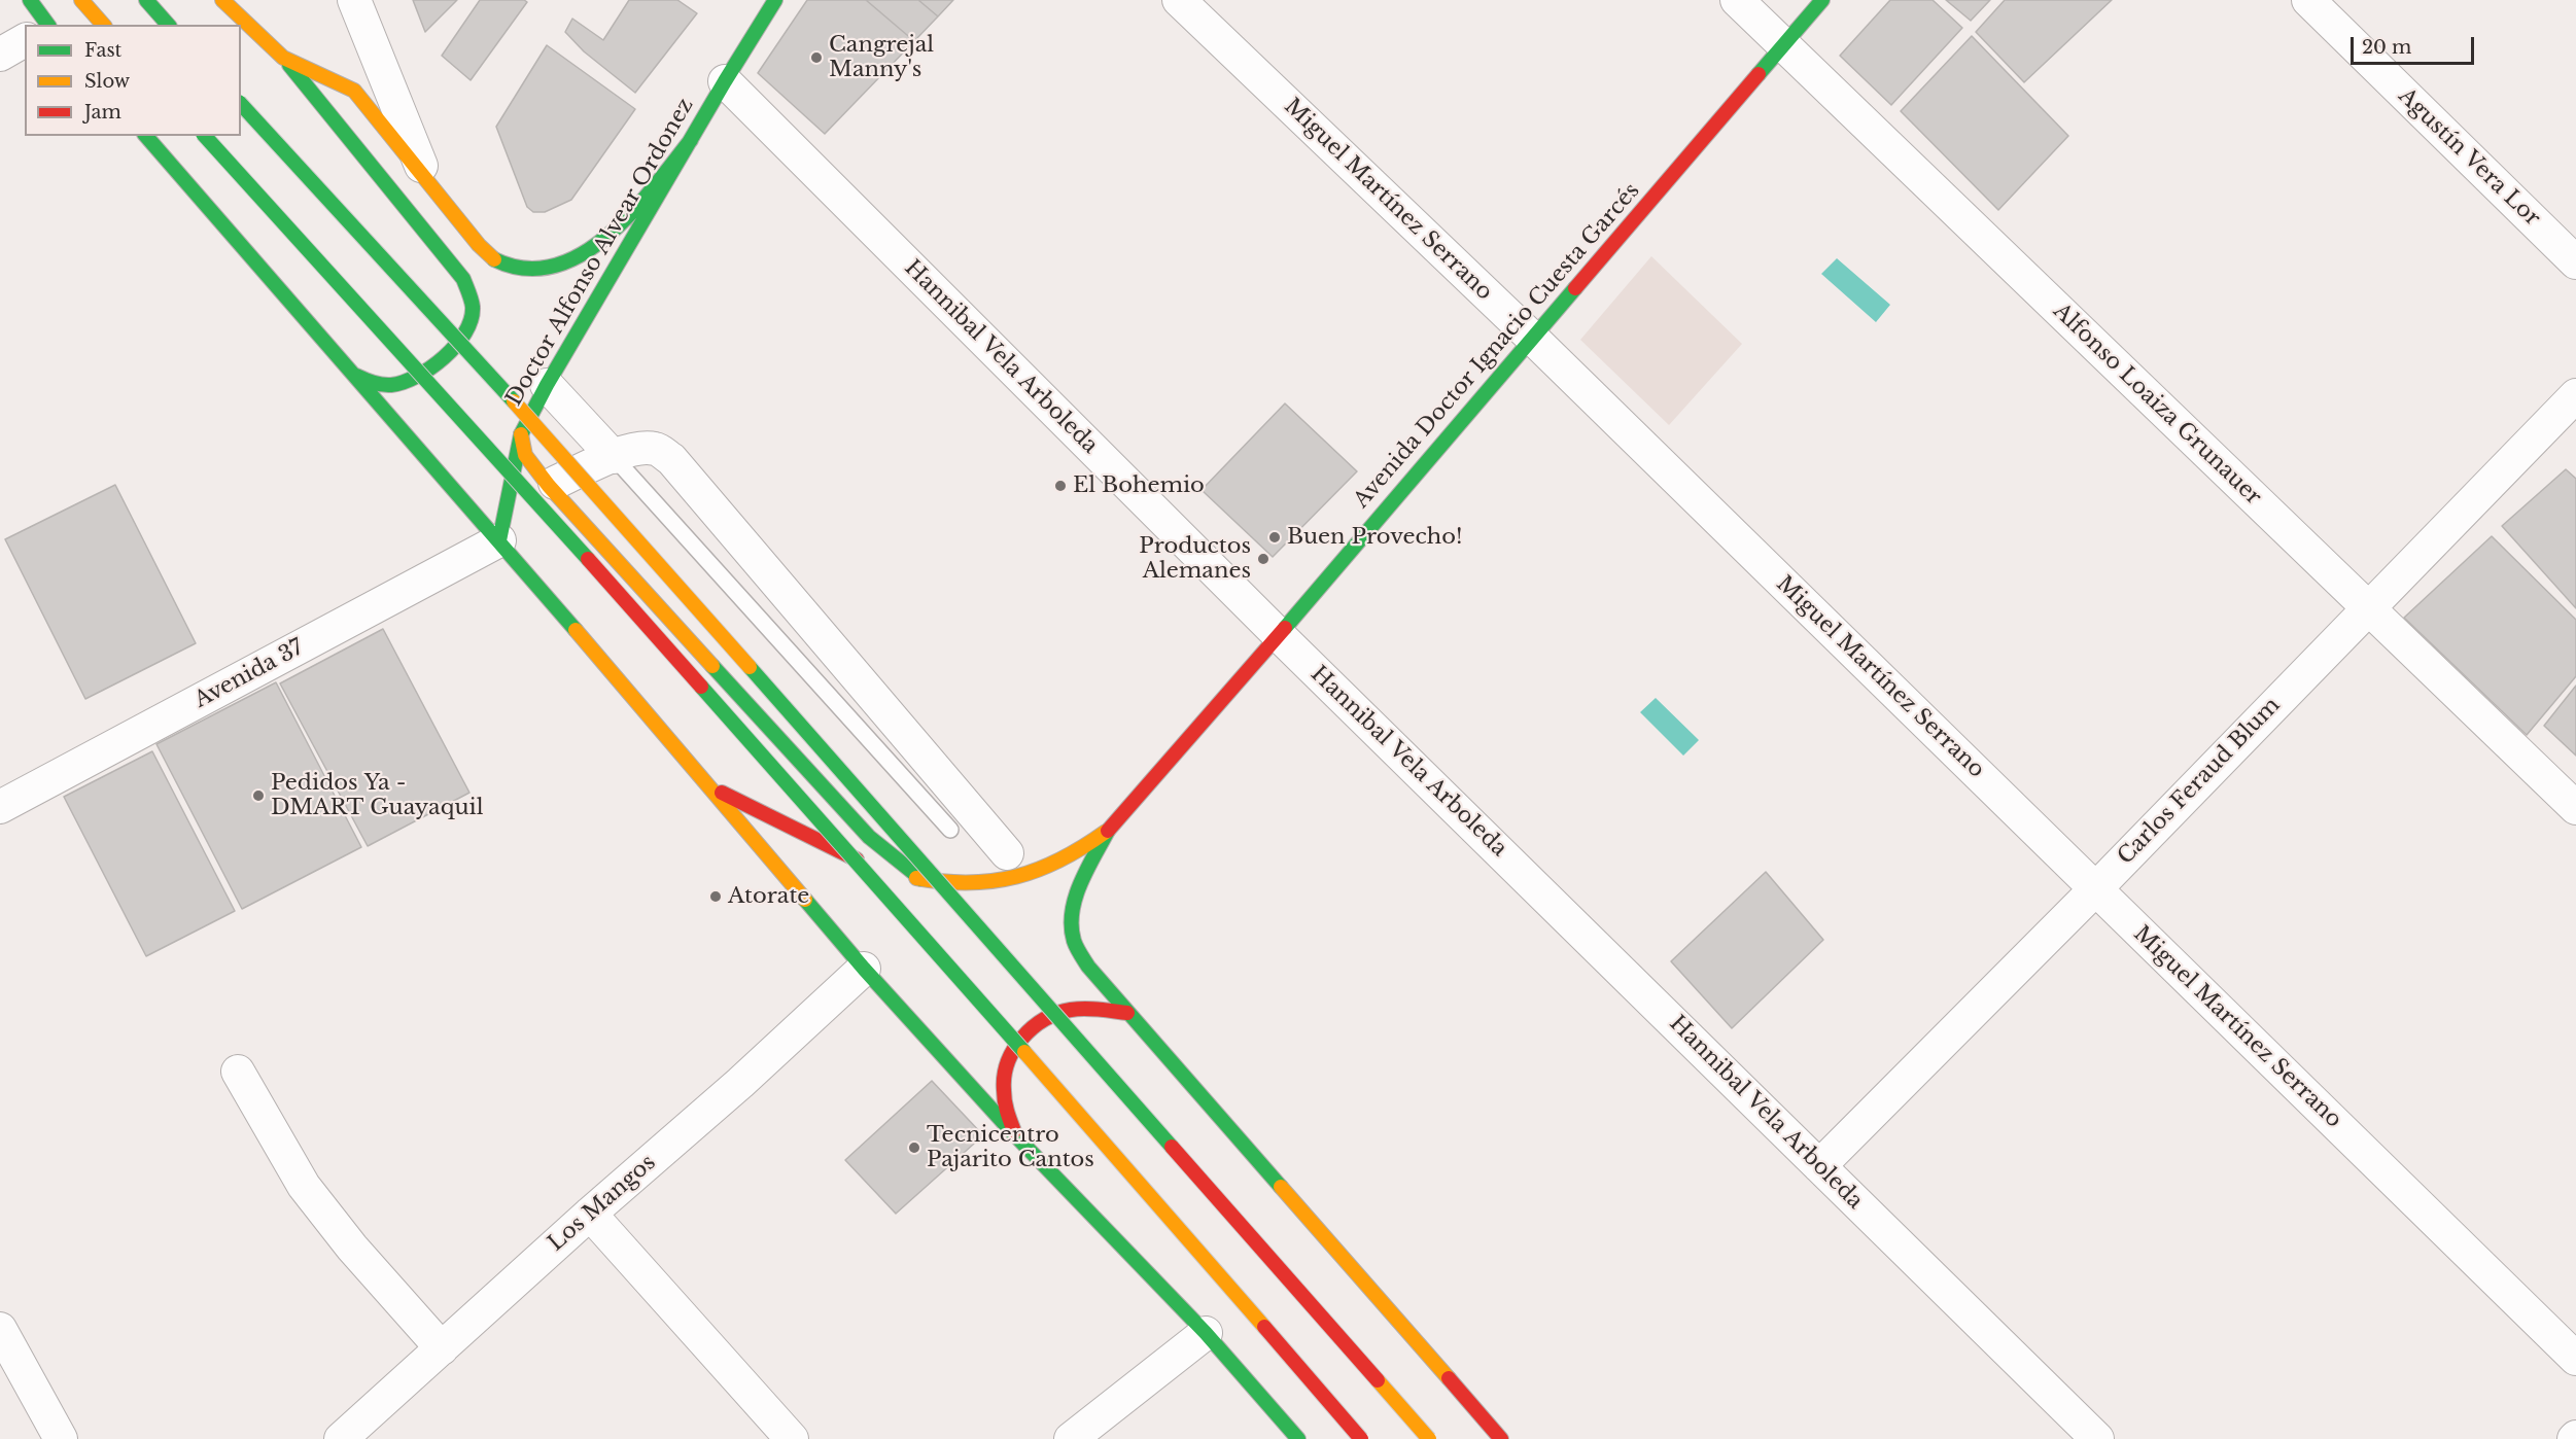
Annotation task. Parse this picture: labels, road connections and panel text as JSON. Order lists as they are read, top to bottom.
{
  "streets": {
    "main road": ["Doctor Alfonso Alvear Ordonez", "Avenida Doctor Ignacio Cuesta Garcés"],
    "street": [
      "Agustín Vera Lor",
      "Miguel Martínez Serrano",
      "Hannibal Vela Arboleda",
      "Alfonso Loaiza Grunauer",
      "Avenida 37",
      "Carlos Feraud Blum",
      "Los Mangos"
    ]
  },
  "crossings": [
    ["Miguel Martínez Serrano", "Avenida Doctor Ignacio Cuesta Garcés"],
    ["Miguel Martínez Serrano", "Carlos Feraud Blum"],
    ["Doctor Alfonso Alvear Ordonez", "Hannibal Vela Arboleda"],
    ["Doctor Alfonso Alvear Ordonez", "Avenida 37"],
    ["Avenida Doctor Ignacio Cuesta Garcés", "Hannibal Vela Arboleda"],
    ["Avenida Doctor Ignacio Cuesta Garcés", "Alfonso Loaiza Grunauer"],
    ["Hannibal Vela Arboleda", "Carlos Feraud Blum"],
    ["Alfonso Loaiza Grunauer", "Carlos Feraud Blum"]
  ],
  "places": [
    "Cangrejal Manny's",
    "El Bohemio",
    "Buen Provecho!",
    "Productos Alemanes",
    "Pedidos Ya - DMART Guayaquil",
    "Atorate",
    "Tecnicentro Pajarito Cantos"
  ],
  "legend": ["Fast", "Slow", "Jam"],
  "scale_bar": "20 m"
}
